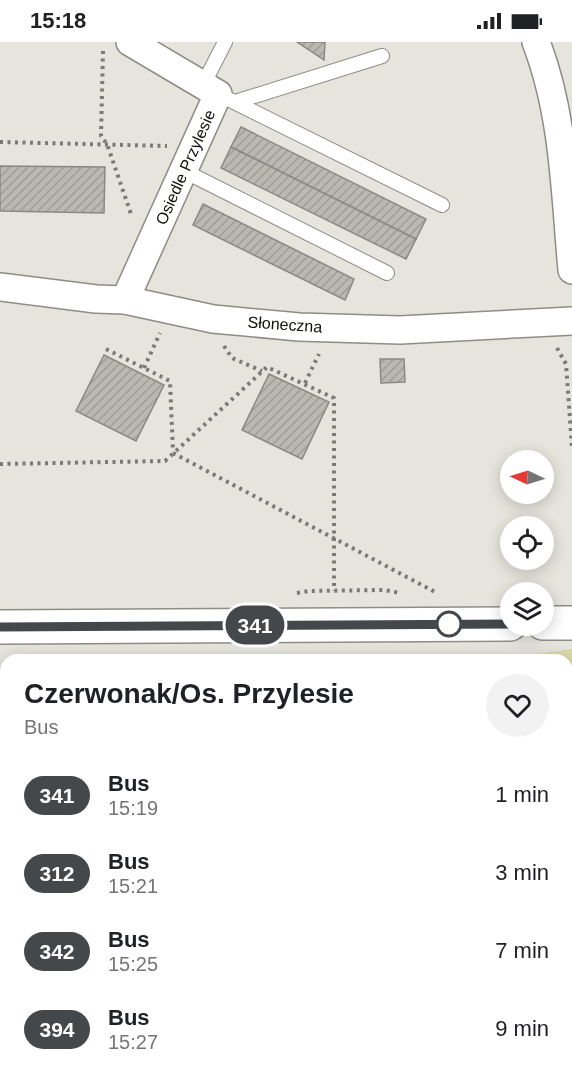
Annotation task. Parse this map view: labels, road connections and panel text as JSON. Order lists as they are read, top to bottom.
{
  "streets": {
    "street": ["Osiedle Przylesie", "Słoneczna"]
  },
  "crossings": [
    ["Osiedle Przylesie", "Słoneczna"]
  ],
  "lines": ["bus line 341"],
  "north": "left",
  "page": {
    "status": "15:18",
    "on_map": "341",
    "heading": ["Czerwonak/Os. Przylesie", "Bus"],
    "list": [
      {
        "mark": "341",
        "name": "Bus",
        "note": "15:19",
        "value": "1 min"
      },
      {
        "mark": "312",
        "name": "Bus",
        "note": "15:21",
        "value": "3 min"
      },
      {
        "mark": "342",
        "name": "Bus",
        "note": "15:25",
        "value": "7 min"
      },
      {
        "mark": "394",
        "name": "Bus",
        "note": "15:27",
        "value": "9 min"
      }
    ]
  }
}
